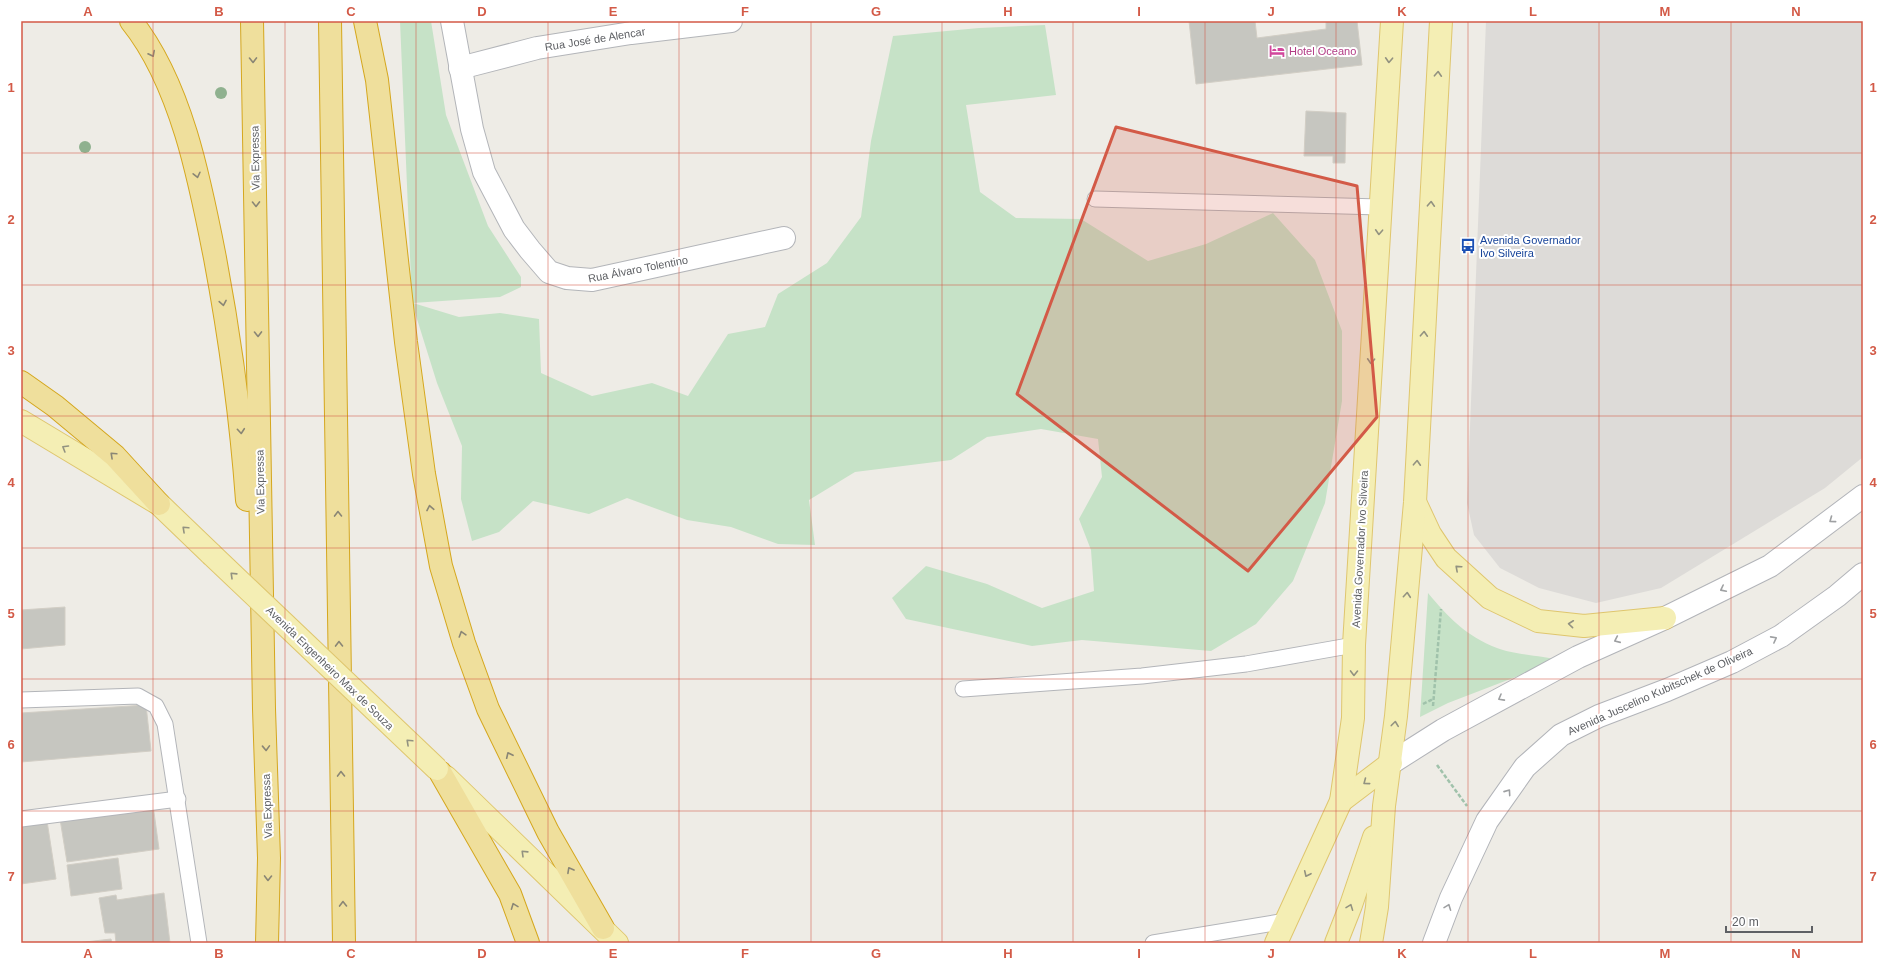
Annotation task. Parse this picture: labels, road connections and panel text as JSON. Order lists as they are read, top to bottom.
{
  "streets": {
    "highway": ["Via Expressa"],
    "main road": [
      "Rua José de Alencar",
      "Rua Álvaro Tolentino",
      "Avenida Governador Ivo Silveira",
      "Avenida Engenheiro Max de Souza",
      "Avenida Juscelino Kubitschek de Oliveira"
    ]
  },
  "crossings": [
    ["Rua José de Alencar", "Rua Álvaro Tolentino"]
  ],
  "one_way": ["Avenida Engenheiro Max de Souza"],
  "places": {
    "hotel": ["Hotel Oceano"],
    "bus stop": ["Avenida Governador Ivo Silveira"]
  },
  "scale_bar": "20 m",
  "grid": {
    "columns": [
      "A",
      "B",
      "C",
      "D",
      "E",
      "F",
      "G",
      "H",
      "I",
      "J",
      "K",
      "L",
      "M",
      "N"
    ],
    "rows": [
      "1",
      "2",
      "3",
      "4",
      "5",
      "6",
      "7"
    ]
  }
}
